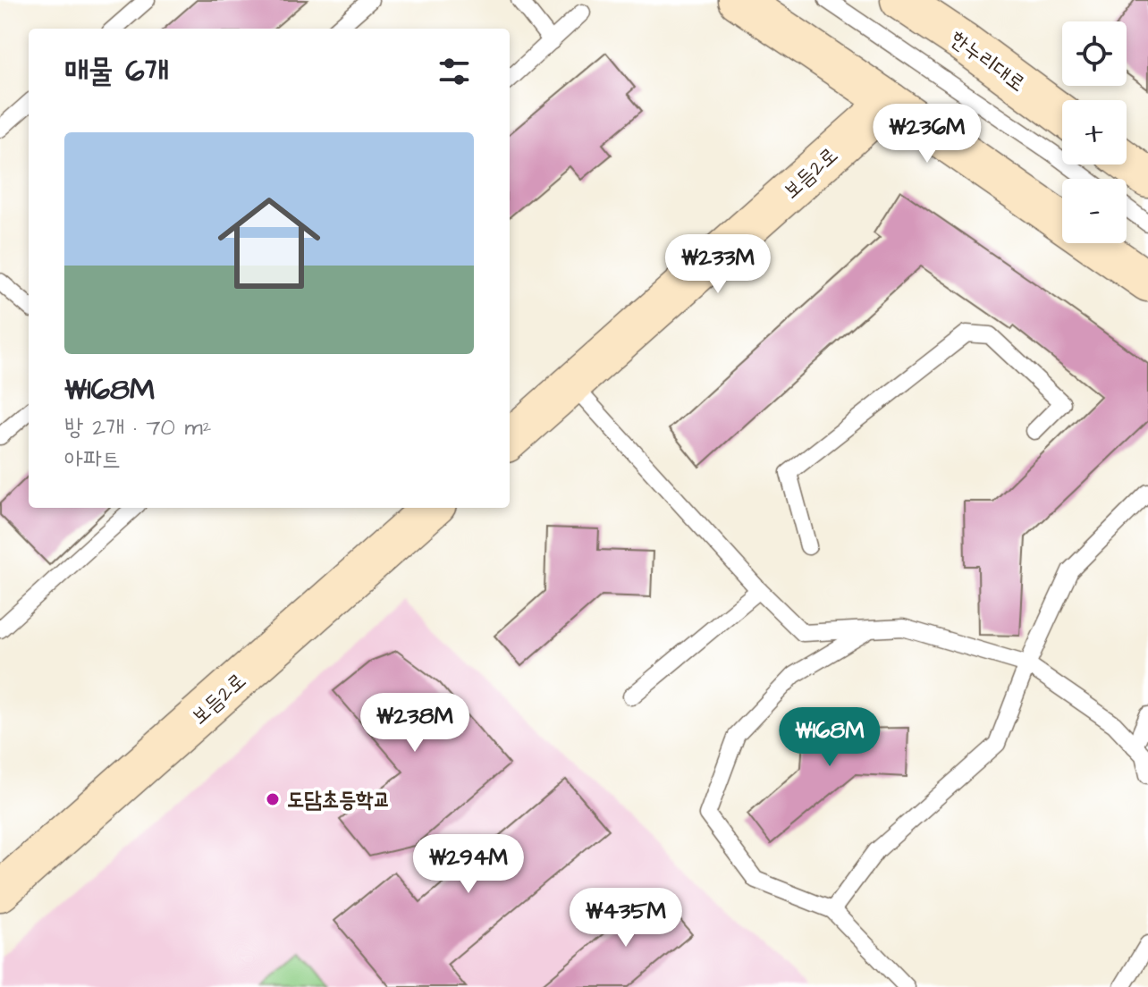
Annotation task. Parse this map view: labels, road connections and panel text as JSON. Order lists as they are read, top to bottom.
{
  "streets": {
    "street": ["한누리대로", "보듬2로"]
  },
  "places": ["도담초등학교"],
  "page": {
    "map_buttons": ["+", "−"],
    "heading": "매물 6개",
    "price": [
      "₩236M",
      "₩233M",
      "₩238M",
      "₩168M",
      "₩294M",
      "₩435M"
    ],
    "list": [
      {
        "name": "₩168M",
        "note": "방 2개 · 70 m² · 아파트"
      }
    ]
  }
}
